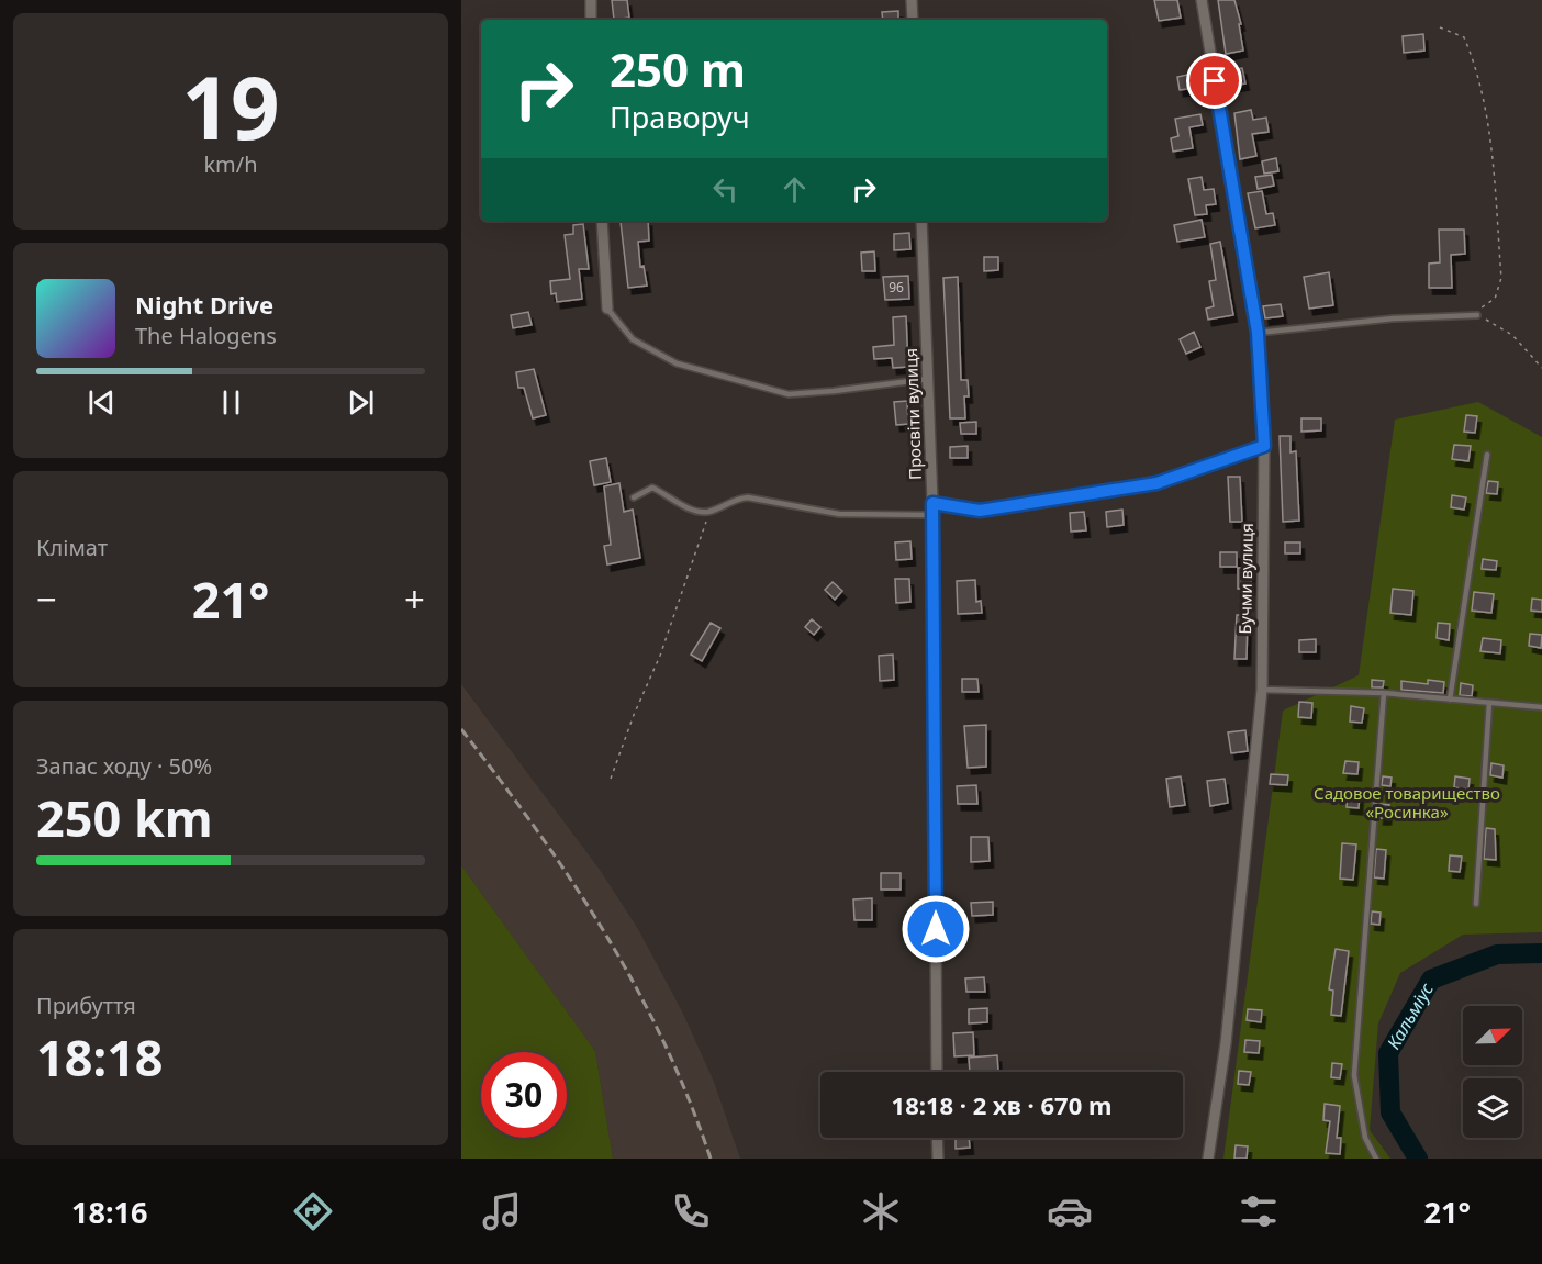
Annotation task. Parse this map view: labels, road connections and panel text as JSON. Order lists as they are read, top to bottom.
{
  "streets": {
    "street": ["Просвіти вулиця", "Бучми вулиця"]
  },
  "water": ["Кальміус"],
  "parks": ["Садовое товарищество «Росинка»"],
  "house_numbers": ["96"],
  "north": "top right",
  "page": {
    "tile": [
      ["19", "km/h"],
      "Клімат",
      ["Запас ходу · 50%", "250 km"],
      ["Прибуття", "18:18"]
    ],
    "turn": ["250 m", "Праворуч"],
    "song": ["Night Drive", "The Halogens"],
    "heat": ["−", "21°", "+"],
    "limit": "30",
    "trip": "18:18 · 2 хв · 670 m",
    "tabs": ["18:16", "21°"]
  }
}
